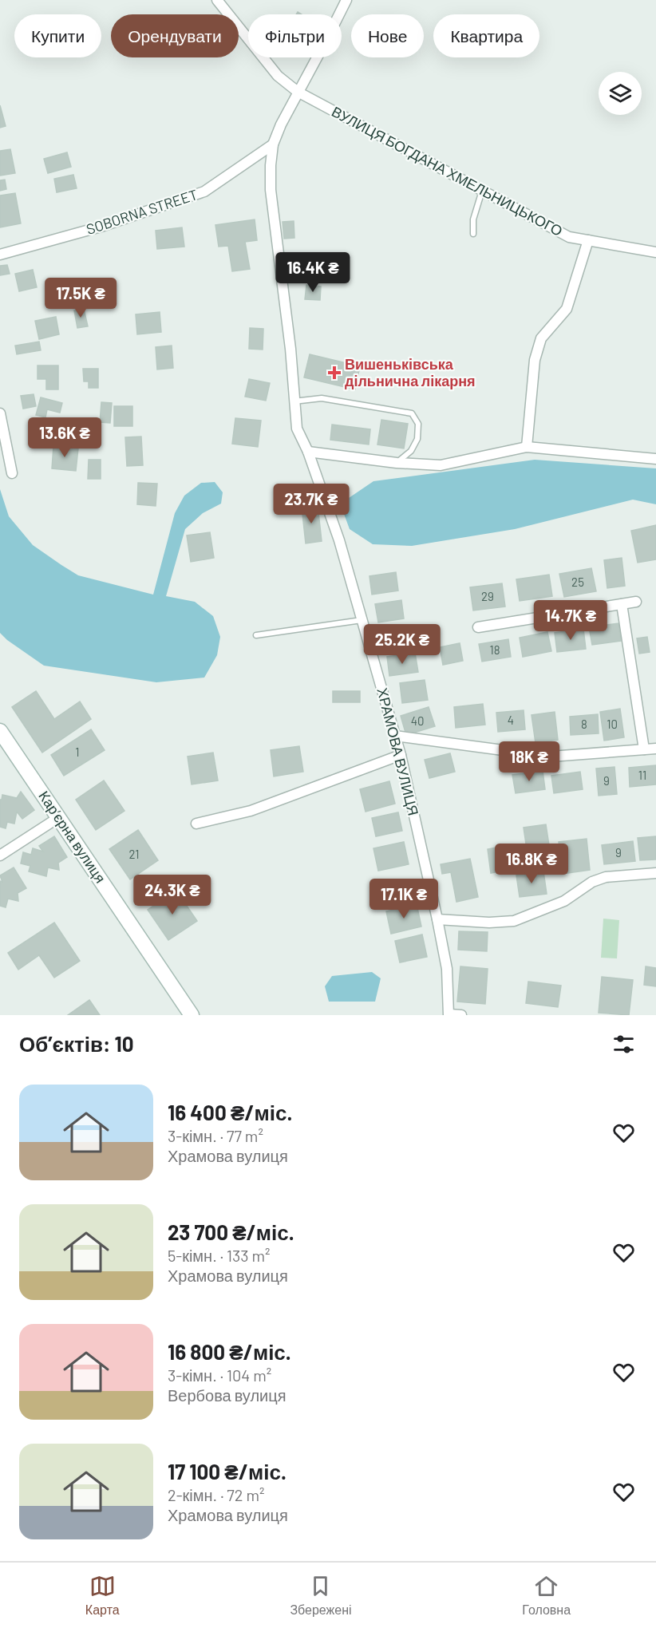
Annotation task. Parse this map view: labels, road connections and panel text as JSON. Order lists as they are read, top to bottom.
{
  "streets": {
    "street": [
      "ВУЛИЦЯ БОГДАНА ХМЕЛЬНИЦЬКОГО",
      "SOBORNA STREET",
      "ХРАМОВА ВУЛИЦЯ",
      "Карʼєрна вулиця"
    ]
  },
  "crossings": [
    ["ВУЛИЦЯ БОГДАНА ХМЕЛЬНИЦЬКОГО", "ХРАМОВА ВУЛИЦЯ"],
    ["SOBORNA STREET", "ХРАМОВА ВУЛИЦЯ"]
  ],
  "places": {
    "health": ["Вишеньківська дільнична лікарня"]
  },
  "house_numbers": [
    "25",
    "29",
    "18",
    "4",
    "40",
    "8",
    "10",
    "1",
    "11",
    "9",
    "9",
    "21"
  ],
  "page": {
    "chip": [
      "Купити",
      "Орендувати",
      "Фільтри",
      "Нове",
      "Квартира"
    ],
    "price": [
      "16.4K ₴",
      "17.5K ₴",
      "13.6K ₴",
      "23.7K ₴",
      "14.7K ₴",
      "25.2K ₴",
      "18K ₴",
      "16.8K ₴",
      "24.3K ₴",
      "17.1K ₴"
    ],
    "heading": "Об’єктів: 10",
    "list": [
      {
        "name": "16 400 ₴/міс.",
        "note": "3-кімн. · 77 m² · Храмова вулиця"
      },
      {
        "name": "23 700 ₴/міс.",
        "note": "5-кімн. · 133 m² · Храмова вулиця"
      },
      {
        "name": "16 800 ₴/міс.",
        "note": "3-кімн. · 104 m² · Вербова вулиця"
      },
      {
        "name": "17 100 ₴/міс.",
        "note": "2-кімн. · 72 m² · Храмова вулиця"
      }
    ],
    "tabs": ["Карта", "Збережені", "Головна"]
  }
}
